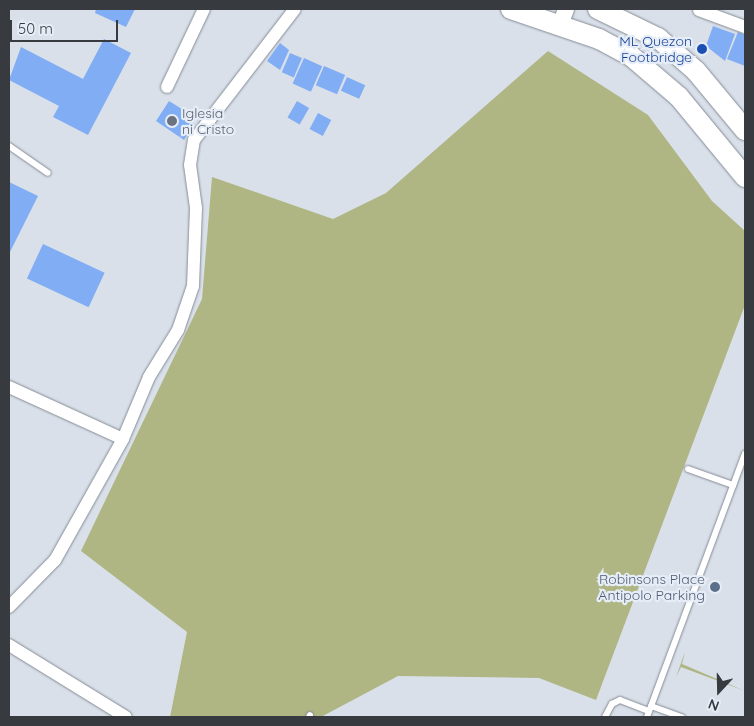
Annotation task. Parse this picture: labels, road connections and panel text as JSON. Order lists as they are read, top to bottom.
{
  "places": ["ML Quezon Footbridge", "Iglesia ni Cristo", "Robinsons Place Antipolo Parking"],
  "scale_bar": "50 m",
  "north": "bottom"
}
